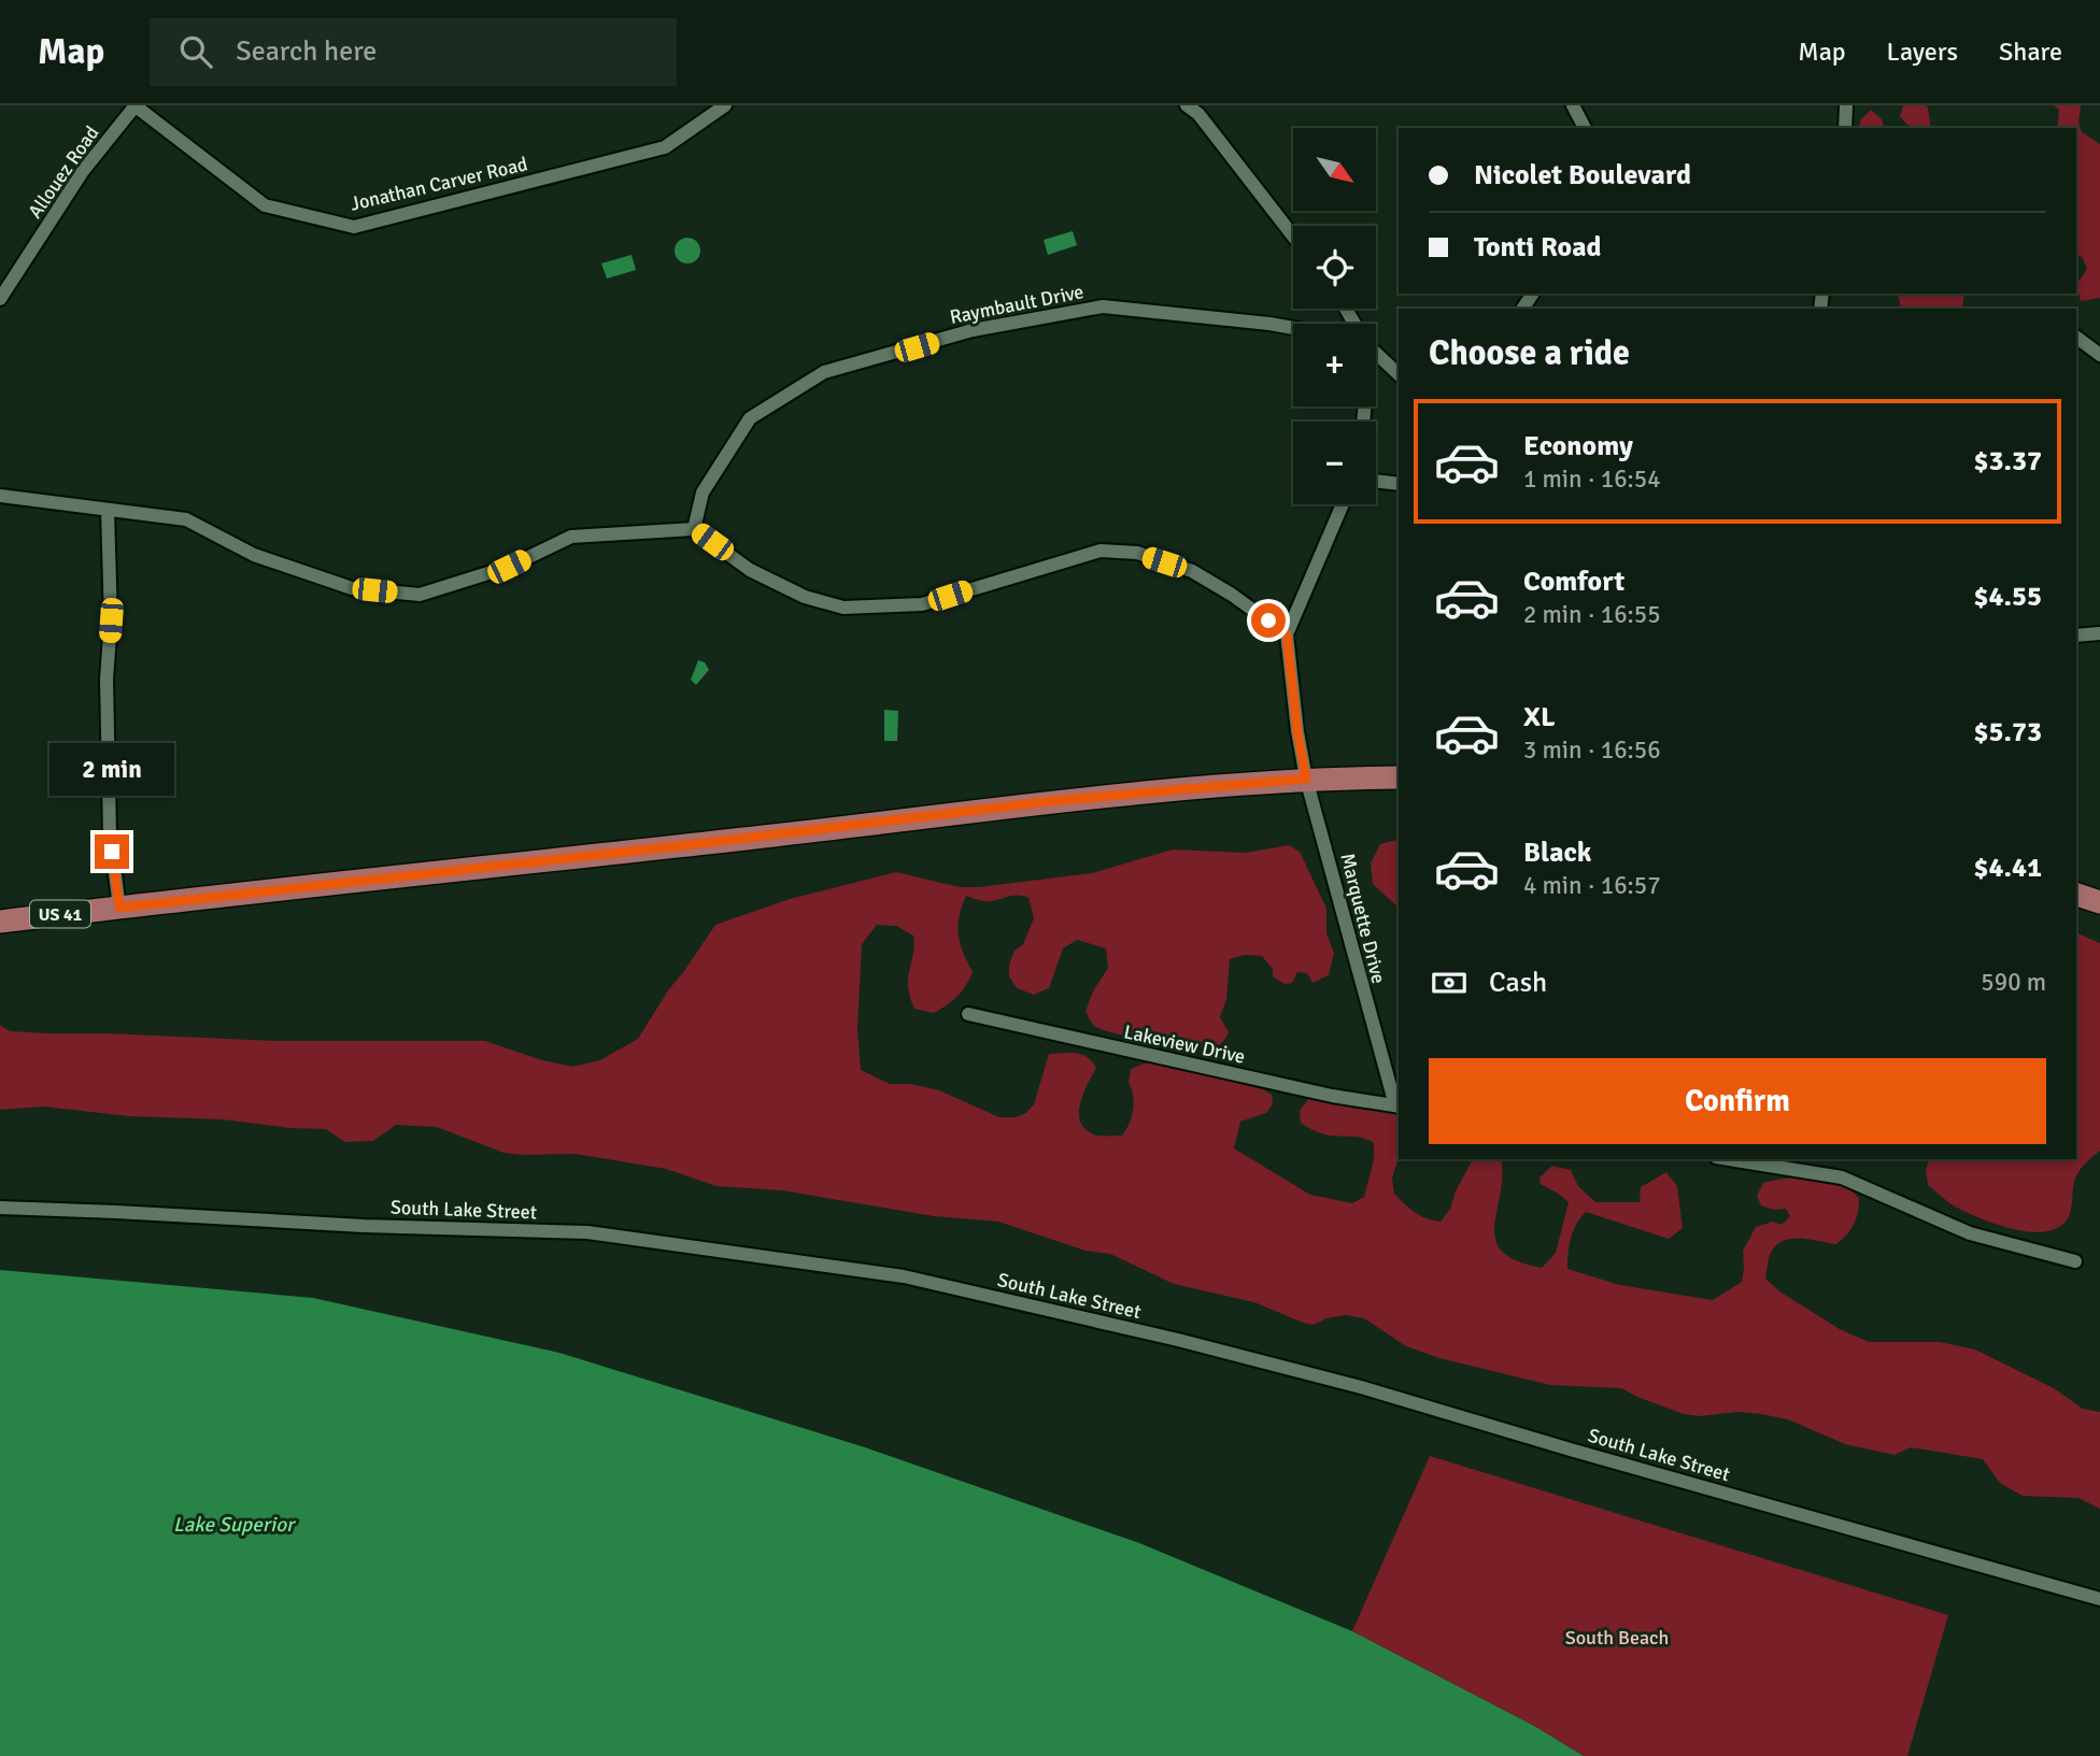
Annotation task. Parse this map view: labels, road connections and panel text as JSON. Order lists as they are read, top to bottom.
{
  "streets": {
    "highway": ["US 41"],
    "street": [
      "Allouez Road",
      "Jonathan Carver Road",
      "Raymbault Drive",
      "Marquette Drive",
      "Lakeview Drive",
      "South Lake Street"
    ]
  },
  "crossings": [
    ["Allouez Road", "Jonathan Carver Road"],
    ["US 41", "Marquette Drive"],
    ["Marquette Drive", "Lakeview Drive"]
  ],
  "water": ["Lake Superior"],
  "parks": ["South Beach"],
  "north": "bottom right",
  "page": {
    "header": "Map",
    "search": "Search here",
    "nav": ["Map", "Layers", "Share"],
    "map_buttons": ["+", "−"],
    "banner": ["Nicolet Boulevard", "Tonti Road"],
    "heading": "Choose a ride",
    "list": [
      {
        "name": "Economy",
        "note": "1 min · 16:54",
        "value": "$3.37"
      },
      {
        "name": "Comfort",
        "note": "2 min · 16:55",
        "value": "$4.55"
      },
      {
        "name": "XL",
        "note": "3 min · 16:56",
        "value": "$5.73"
      },
      {
        "name": "Black",
        "note": "4 min · 16:57",
        "value": "$4.41"
      }
    ],
    "bubble": "2 min",
    "pay": ["Cash", "590 m"],
    "buttons": "Confirm"
  }
}
